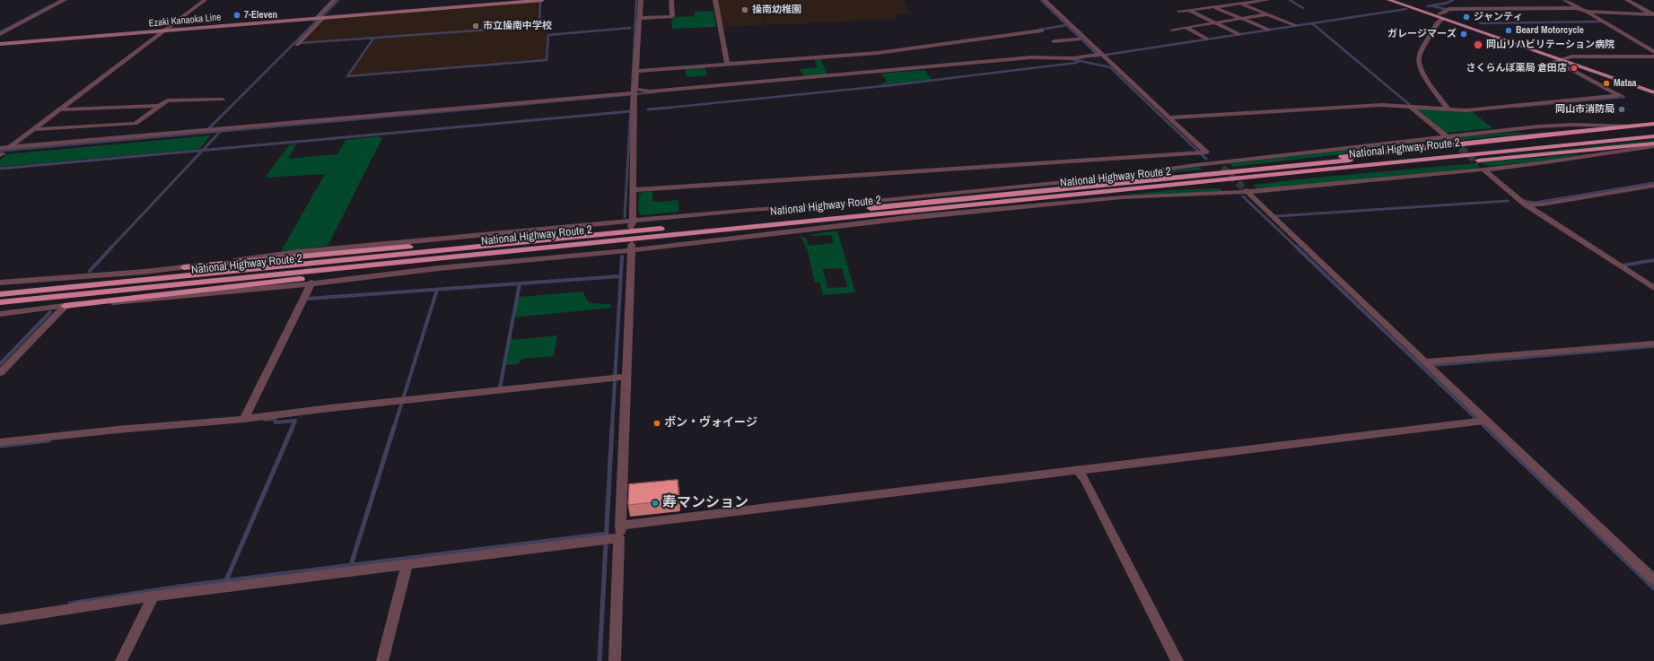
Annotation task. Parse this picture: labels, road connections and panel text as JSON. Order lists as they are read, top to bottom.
{
  "streets": {
    "highway": ["National Highway Route 2"],
    "main road": ["Ezaki Kanaoka Line"]
  },
  "places": [
    "操南幼稚園",
    "7-Eleven",
    "ジャンティ",
    "市立操南中学校",
    "Beard Motorcycle",
    "ガレージマーズ",
    "岡山リハビリテーション病院",
    "さくらんぼ薬局 倉田店",
    "Mataa",
    "岡山市消防局",
    "ボン・ヴォイージ",
    "寿マンション"
  ]
}
